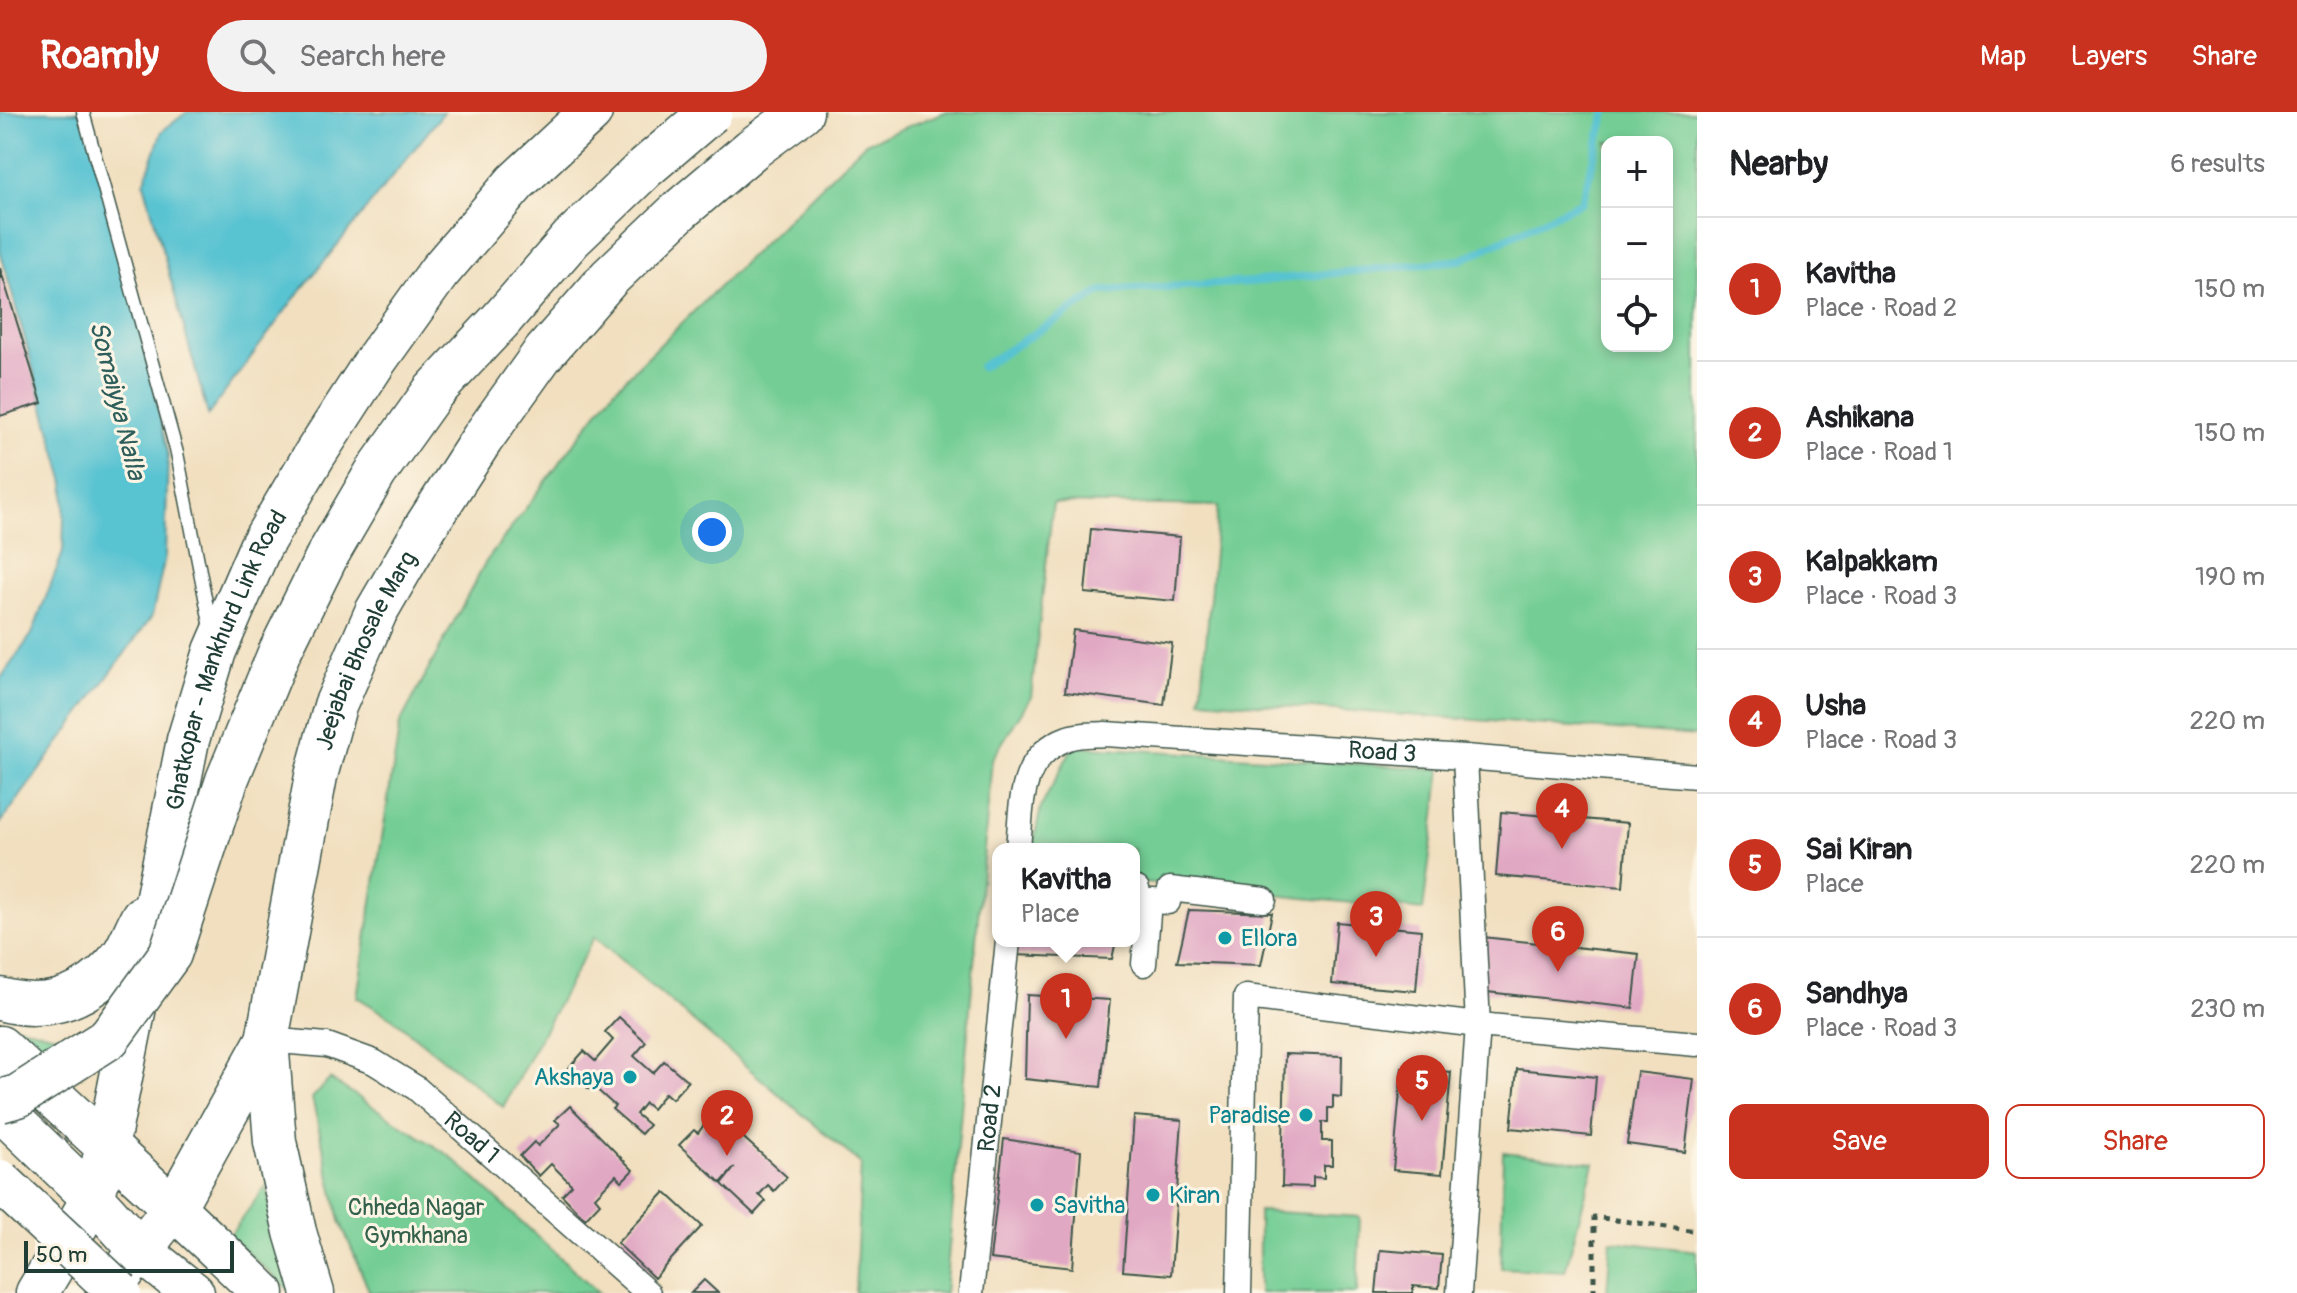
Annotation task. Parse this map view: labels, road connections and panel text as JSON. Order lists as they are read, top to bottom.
{
  "streets": {
    "highway": ["Jeejabai Bhosale Marg", "Ghatkopar - Mankhurd Link Road"],
    "street": ["Road 3", "Road 2", "Road 1"]
  },
  "crossings": [
    ["Jeejabai Bhosale Marg", "Road 1"]
  ],
  "water": ["Somaiyya Nalla"],
  "parks": ["Chheda Nagar Gymkhana"],
  "places": [
    "Ellora",
    "Akshaya",
    "Paradise",
    "Kiran",
    "Savitha"
  ],
  "scale_bar": "50 m",
  "page": {
    "header": "Roamly",
    "search": "Search here",
    "nav": ["Map", "Layers", "Share"],
    "heading": ["Nearby", "6 results"],
    "map_buttons": ["+", "−"],
    "list": [
      {
        "mark": "1",
        "name": "Kavitha",
        "note": "Place · Road 2",
        "value": "150 m"
      },
      {
        "mark": "2",
        "name": "Ashikana",
        "note": "Place · Road 1",
        "value": "150 m"
      },
      {
        "mark": "3",
        "name": "Kalpakkam",
        "note": "Place · Road 3",
        "value": "190 m"
      },
      {
        "mark": "4",
        "name": "Usha",
        "note": "Place · Road 3",
        "value": "220 m"
      },
      {
        "mark": "5",
        "name": "Sai Kiran",
        "note": "Place",
        "value": "220 m"
      },
      {
        "mark": "6",
        "name": "Sandhya",
        "note": "Place · Road 3",
        "value": "230 m"
      }
    ],
    "pins": [
      "4",
      "3",
      "6",
      "1",
      "5",
      "2"
    ],
    "popup": ["Kavitha", "Place"],
    "buttons": ["Save", "Share"],
    "scale": "50 m"
  }
}
